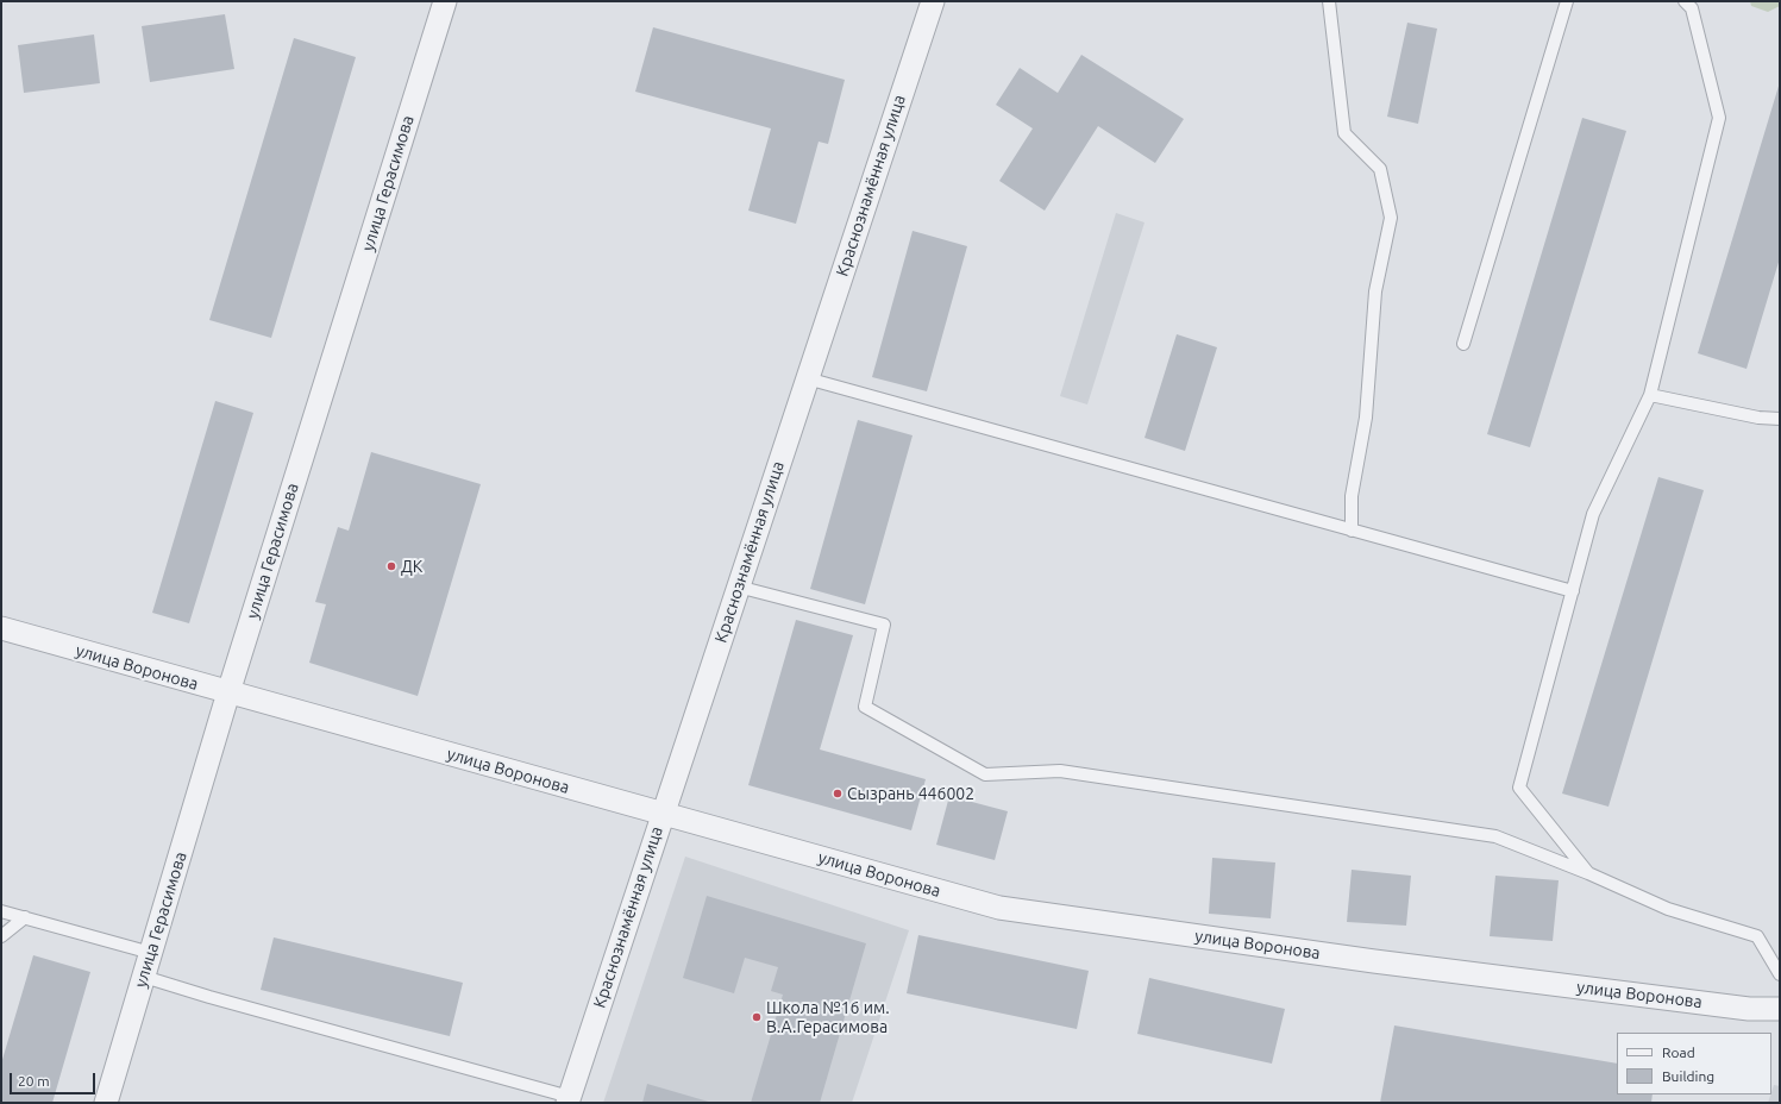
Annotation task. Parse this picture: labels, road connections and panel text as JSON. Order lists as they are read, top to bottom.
{
  "streets": {
    "street": ["улица Герасимова", "Краснознамённая улица", "улица Воронова"]
  },
  "crossings": [
    ["улица Герасимова", "улица Воронова"],
    ["Краснознамённая улица", "улица Воронова"]
  ],
  "places": ["ДК", "Сызрань 446002", "Школа №16 им. В.А.Герасимова"],
  "legend": ["Road", "Building"],
  "scale_bar": "20 m"
}
